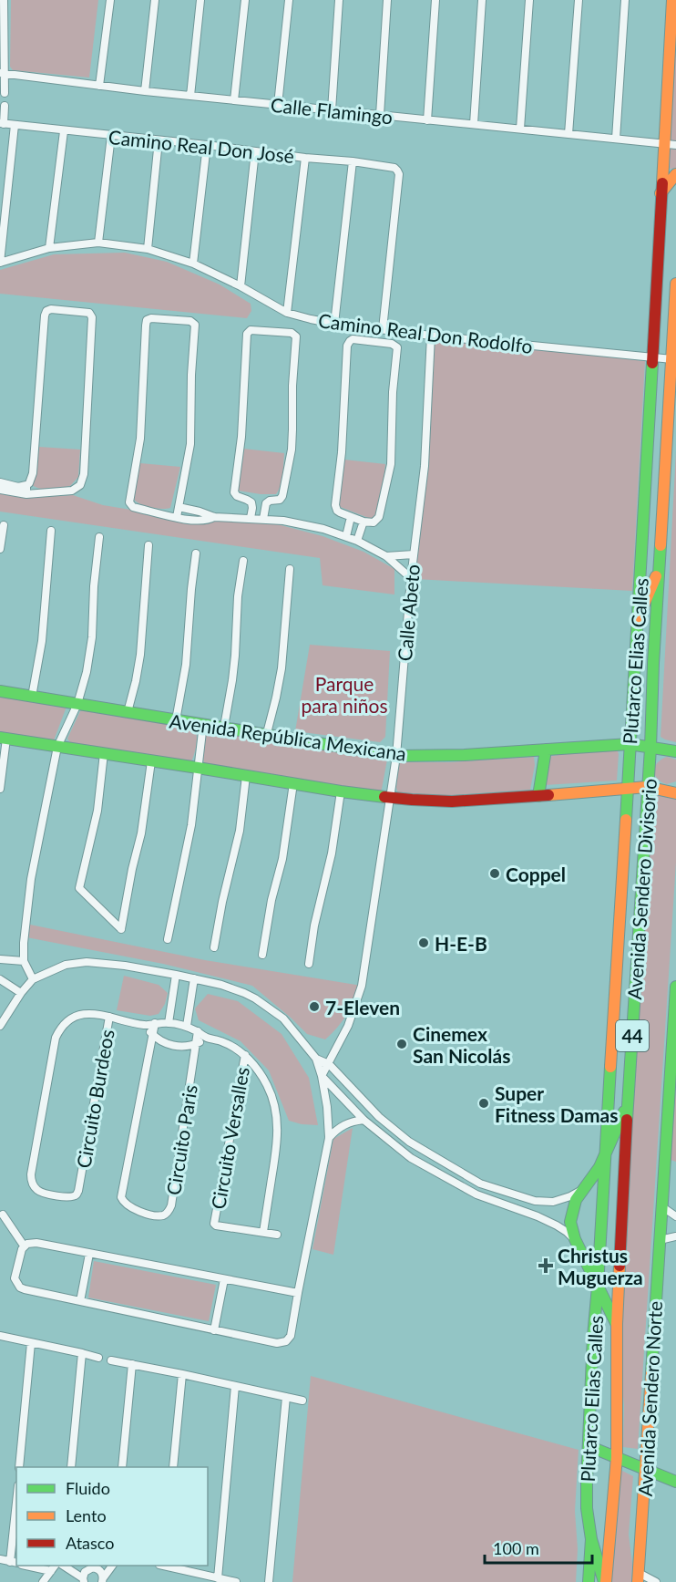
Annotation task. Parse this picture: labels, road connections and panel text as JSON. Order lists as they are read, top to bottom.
{
  "streets": {
    "main road": [
      "Plutarco Elias Calles",
      "Avenida República Mexicana",
      "Avenida Sendero Divisorio",
      "44",
      "Avenida Sendero Norte"
    ],
    "street": [
      "Calle Flamingo",
      "Camino Real Don José",
      "Camino Real Don Rodolfo",
      "Calle Abeto",
      "Circuito Burdeos",
      "Circuito Versalles",
      "Circuito Paris"
    ]
  },
  "crossings": [
    ["Calle Flamingo", "Plutarco Elias Calles"],
    ["Camino Real Don José", "Camino Real Don Rodolfo"],
    ["Camino Real Don Rodolfo", "Calle Abeto"],
    ["Camino Real Don Rodolfo", "Plutarco Elias Calles"],
    ["Camino Real Don Rodolfo", "44"],
    ["Calle Abeto", "Avenida República Mexicana"],
    ["Plutarco Elias Calles", "Avenida República Mexicana"],
    ["Avenida República Mexicana", "Avenida Sendero Divisorio"],
    ["Avenida República Mexicana", "44"],
    ["Avenida Sendero Divisorio", "44"],
    ["Avenida Sendero Divisorio", "Avenida Sendero Norte"]
  ],
  "parks": ["Parque para niños"],
  "places": {
    "other": [
      "Coppel",
      "H-E-B",
      "7-Eleven",
      "Cinemex San Nicolás",
      "Super Fitness Damas"
    ],
    "health": ["Christus Muguerza"]
  },
  "legend": ["Fluido", "Lento", "Atasco"],
  "scale_bar": "100 m"
}
